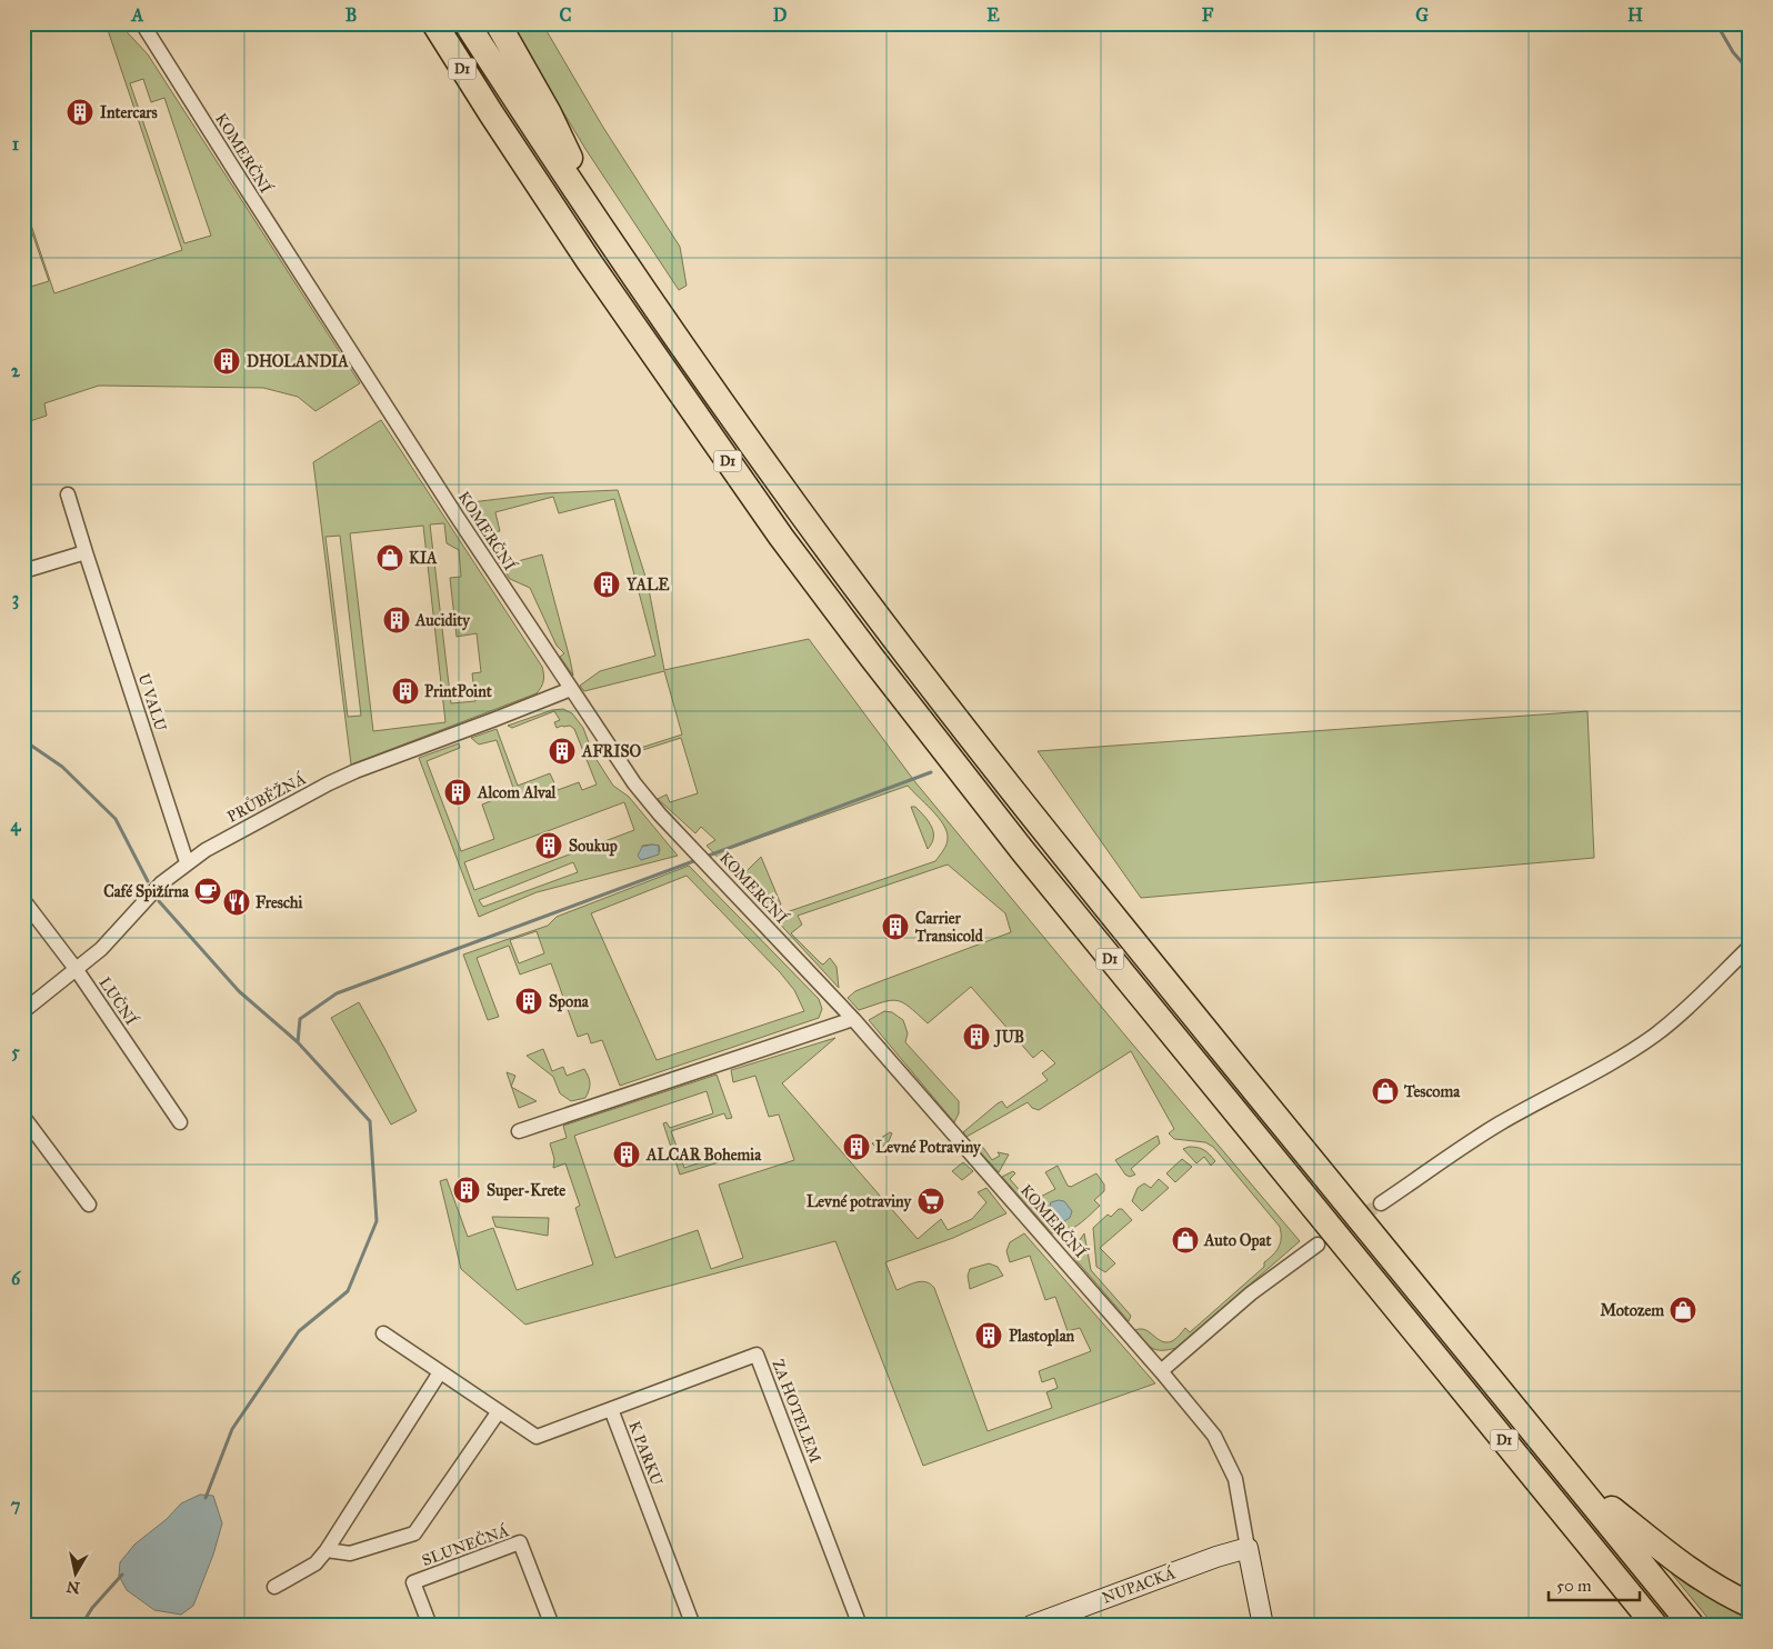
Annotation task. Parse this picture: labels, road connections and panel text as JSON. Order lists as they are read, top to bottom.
{
  "streets": {
    "highway": ["D1"],
    "street": [
      "KOMERČNÍ",
      "U VALU",
      "PRŮBĚŽNÁ",
      "LUČNÍ",
      "ZA HOTELEM",
      "K PARKU",
      "SLUNEČNÁ",
      "NUPACKÁ"
    ]
  },
  "crossings": [
    ["KOMERČNÍ", "PRŮBĚŽNÁ"],
    ["KOMERČNÍ", "NUPACKÁ"],
    ["U VALU", "PRŮBĚŽNÁ"],
    ["PRŮBĚŽNÁ", "LUČNÍ"],
    ["ZA HOTELEM", "K PARKU"]
  ],
  "places": {
    "building": [
      "Intercars",
      "DHOLANDIA",
      "YALE",
      "Aucidity",
      "PrintPoint",
      "AFRISO",
      "Alcom Alval",
      "Soukup",
      "Carrier Transicold",
      "Spona",
      "JUB",
      "Levné Potraviny",
      "ALCAR Bohemia",
      "Super-Krete",
      "Plastoplan"
    ],
    "shop": [
      "KIA",
      "Tescoma",
      "Auto Opat",
      "Motozem"
    ],
    "cafe": ["Café Spižírna"],
    "restaurant": ["Freschi"],
    "supermarket": ["Levné potraviny"]
  },
  "scale_bar": "50 m",
  "north": "bottom",
  "grid": {
    "columns": [
      "A",
      "B",
      "C",
      "D",
      "E",
      "F",
      "G",
      "H"
    ],
    "rows": [
      "1",
      "2",
      "3",
      "4",
      "5",
      "6",
      "7"
    ]
  }
}
